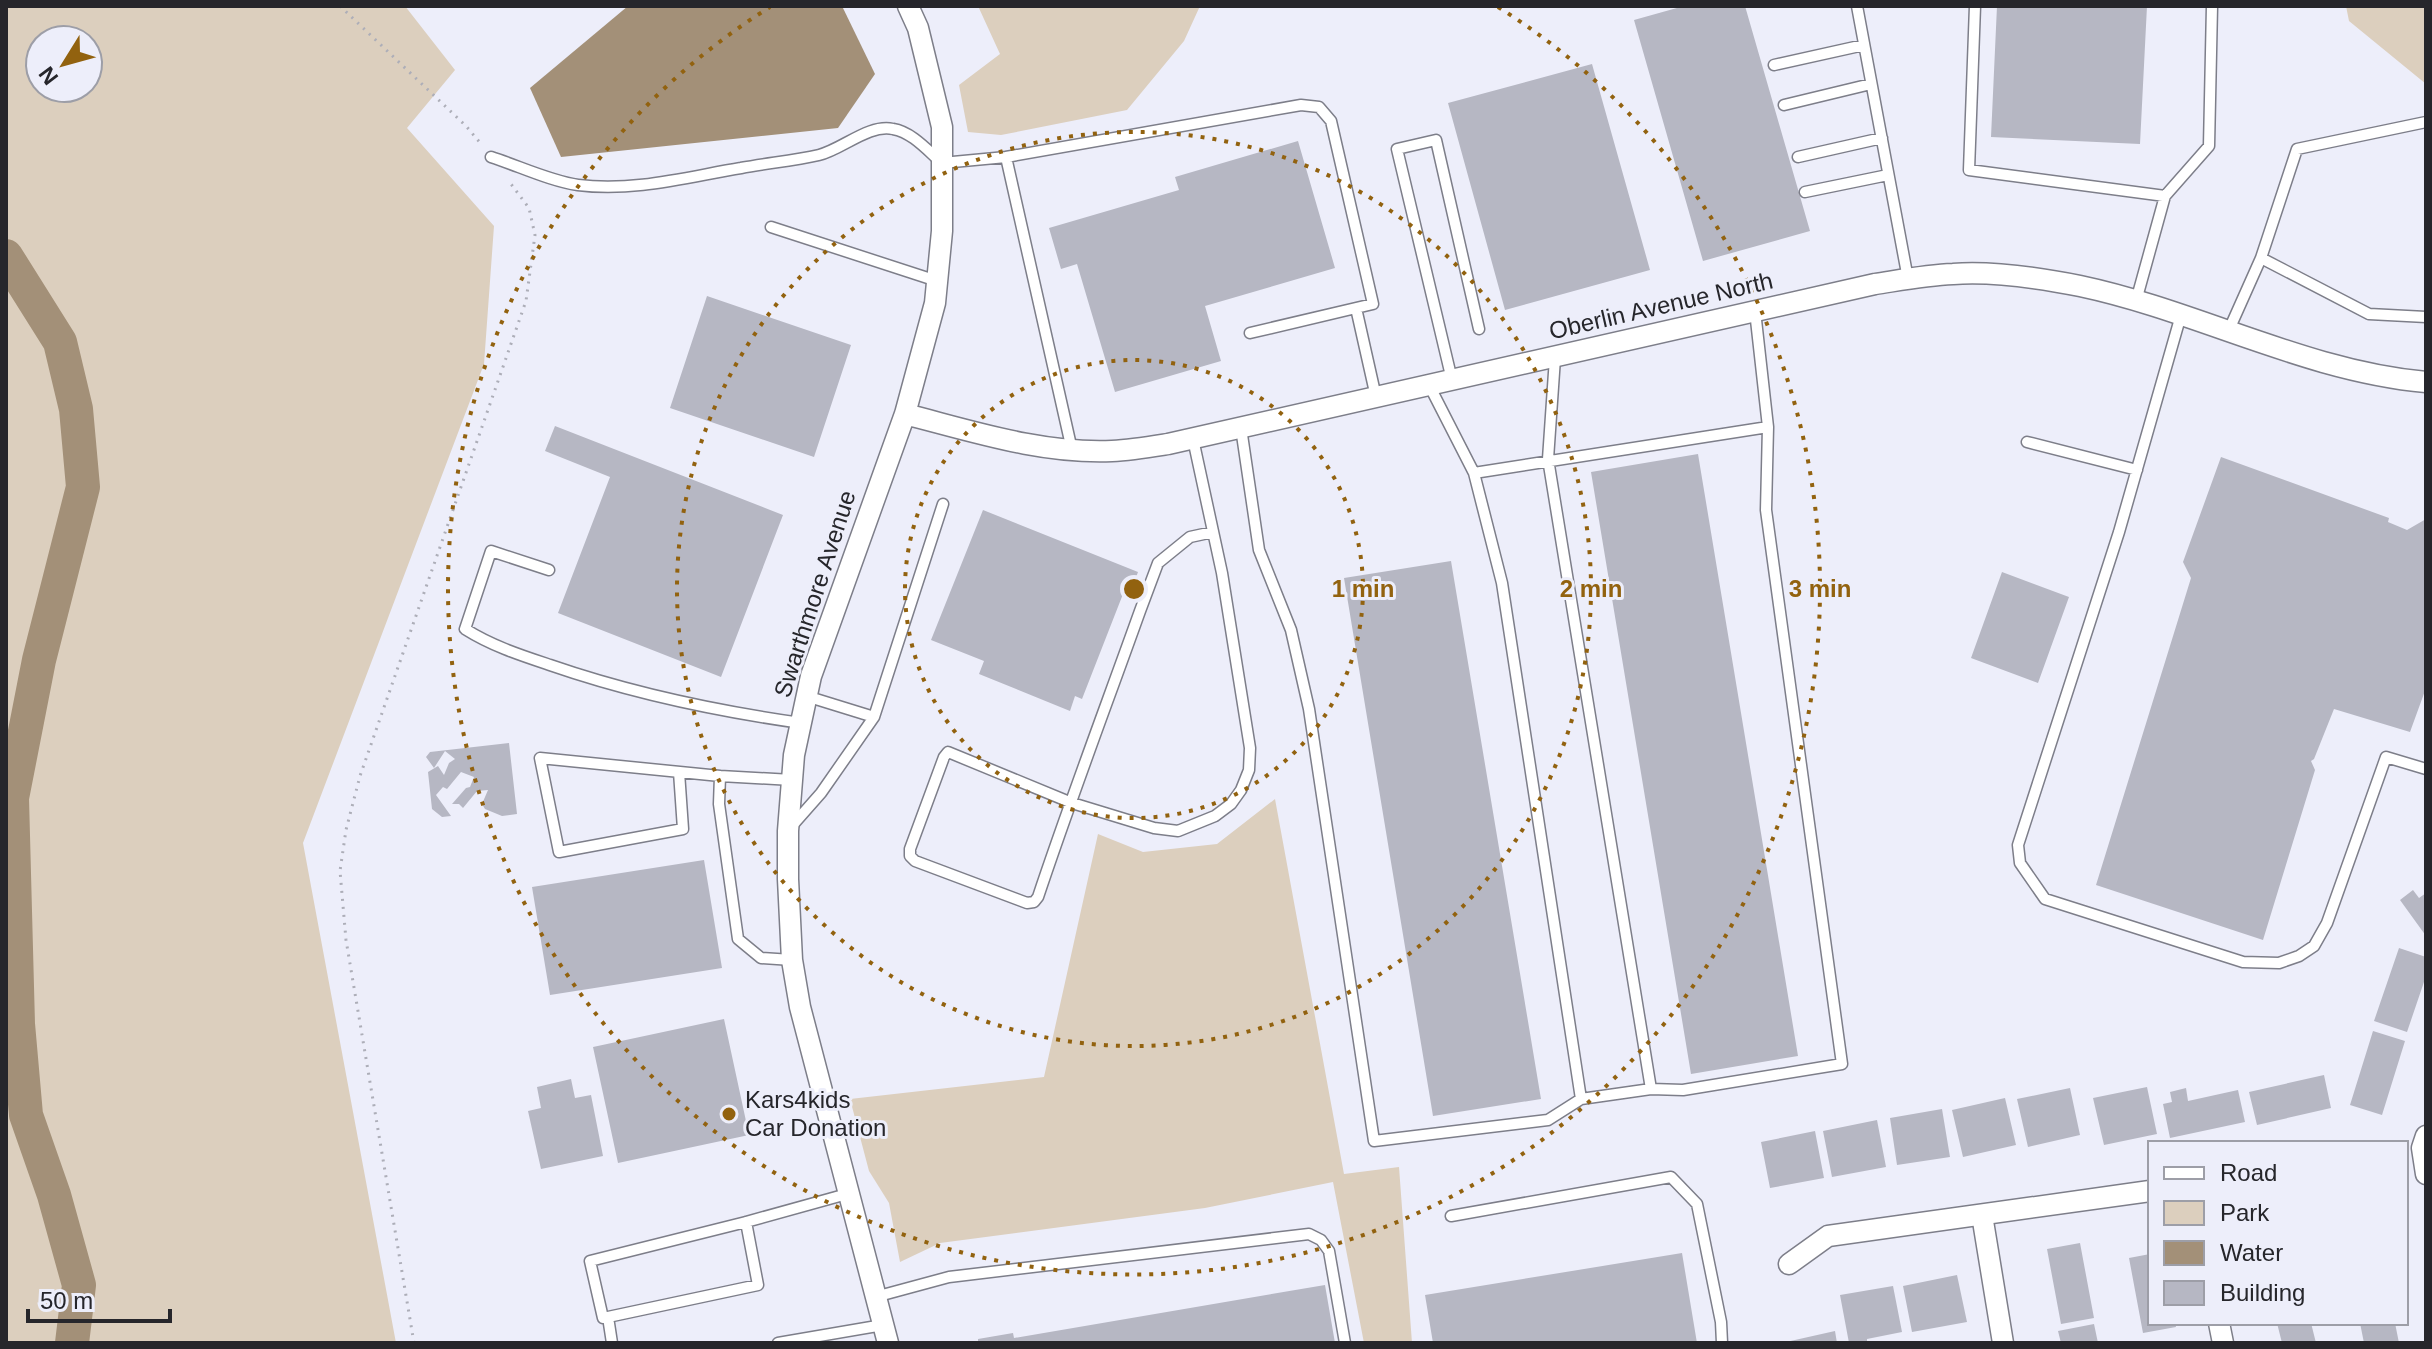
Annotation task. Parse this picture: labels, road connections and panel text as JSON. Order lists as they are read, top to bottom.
{
  "streets": {
    "street": ["Oberlin Avenue North", "Swarthmore Avenue"]
  },
  "crossings": [
    ["Oberlin Avenue North", "Swarthmore Avenue"]
  ],
  "places": ["Kars4kids Car Donation"],
  "legend": [
    "Road",
    "Park",
    "Water",
    "Building"
  ],
  "scale_bar": "50 m",
  "north": "bottom left",
  "rings": ["1 min", "2 min", "3 min"]
}
